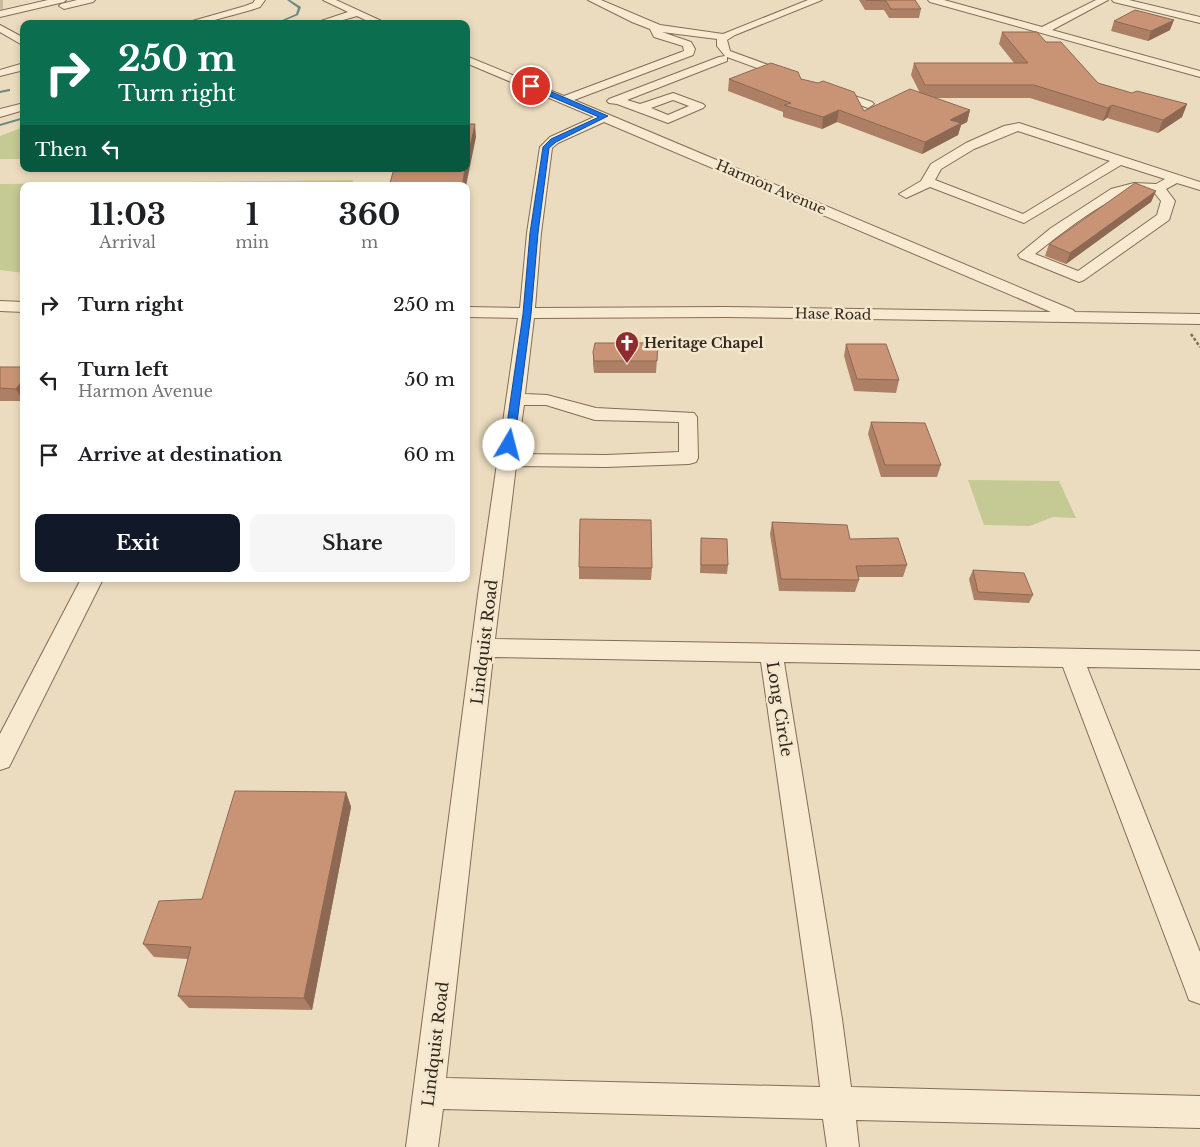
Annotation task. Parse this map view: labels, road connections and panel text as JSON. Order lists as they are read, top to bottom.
{
  "streets": {
    "street": [
      "Harmon Avenue",
      "Hase Road",
      "Lindquist Road",
      "Long Circle"
    ]
  },
  "crossings": [
    ["Harmon Avenue", "Hase Road"],
    ["Harmon Avenue", "Lindquist Road"],
    ["Hase Road", "Lindquist Road"],
    ["Lindquist Road", "Long Circle"]
  ],
  "places": {
    "church": ["Heritage Chapel"]
  },
  "page": {
    "turn": ["250 m", "Turn right"],
    "then": "Then",
    "eta": [
      "11:03",
      "Arrival",
      "1",
      "min",
      "360",
      "m"
    ],
    "list": [
      {
        "name": "Turn right",
        "value": "250 m"
      },
      {
        "name": "Turn left",
        "note": "Harmon Avenue",
        "value": "50 m"
      },
      {
        "name": "Arrive at destination",
        "value": "60 m"
      }
    ],
    "buttons": ["Exit", "Share"]
  }
}
